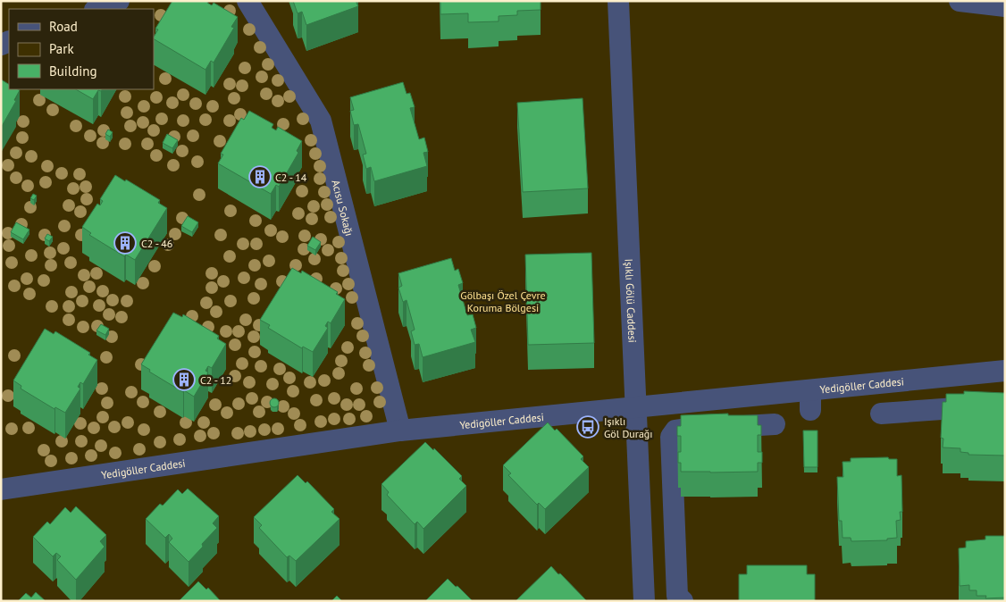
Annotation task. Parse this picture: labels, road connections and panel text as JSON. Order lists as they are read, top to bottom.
{
  "streets": {
    "street": ["Acısu Sokağı", "Işıklı Gölü Caddesi", "Yedigöller Caddesi"]
  },
  "crossings": [
    ["Acısu Sokağı", "Yedigöller Caddesi"],
    ["Işıklı Gölü Caddesi", "Yedigöller Caddesi"]
  ],
  "parks": ["Gölbaşı Özel Çevre Koruma Bölgesi"],
  "places": {
    "building": ["C2 - 14", "C2 - 46", "C2 - 12"],
    "bus stop": ["Işıklı Göl Durağı"]
  },
  "legend": ["Road", "Park", "Building"]
}
